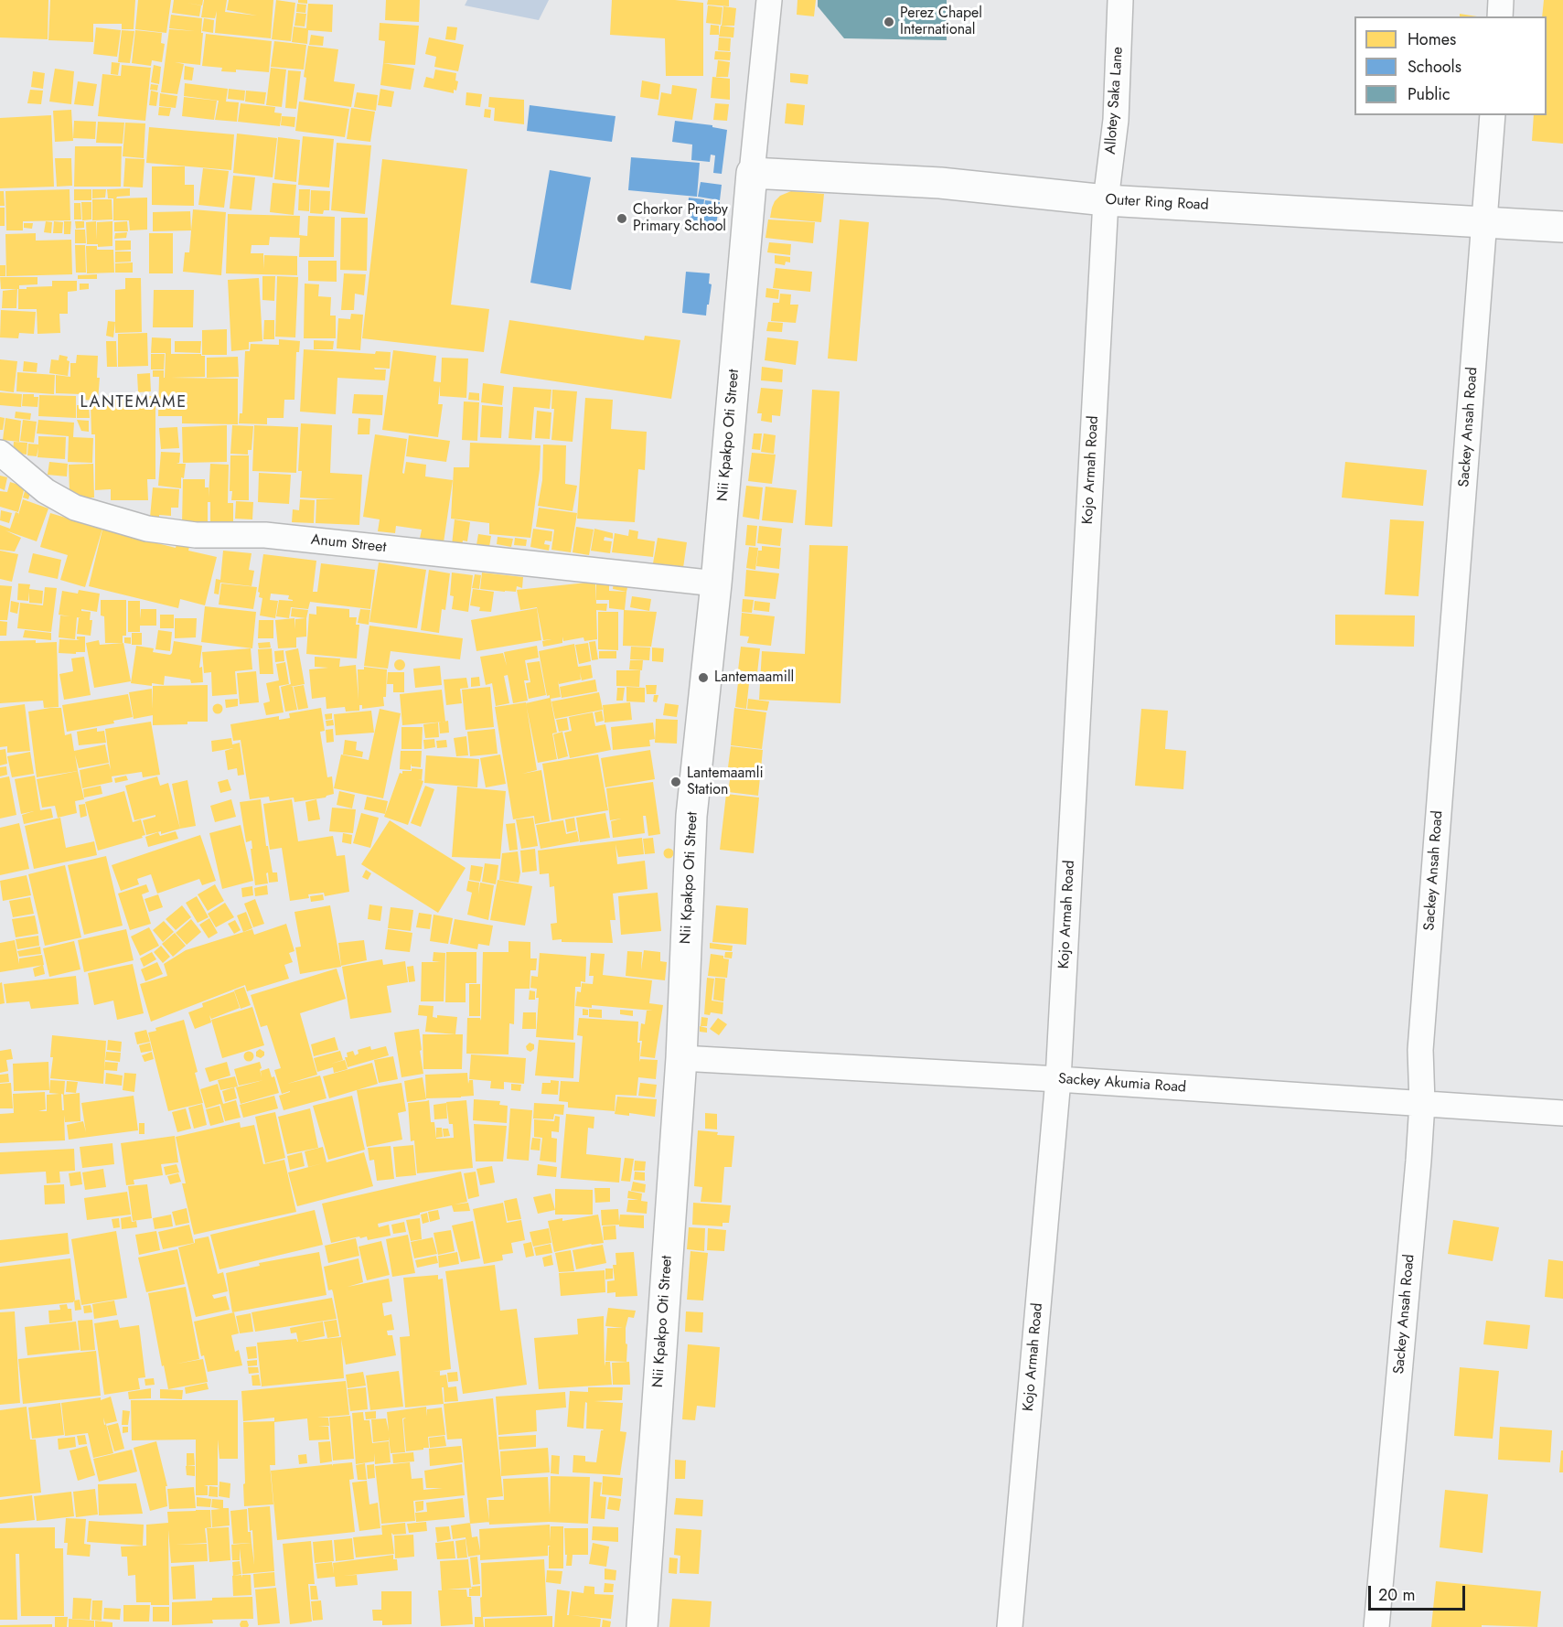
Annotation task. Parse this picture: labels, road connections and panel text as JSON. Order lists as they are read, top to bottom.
{
  "streets": {
    "street": [
      "Allotey Saka Lane",
      "Outer Ring Road",
      "Sackey Ansah Road",
      "Nii Kpakpo Oti Street",
      "Kojo Armah Road",
      "Anum Street",
      "Sackey Akumia Road"
    ]
  },
  "crossings": [
    ["Allotey Saka Lane", "Outer Ring Road"],
    ["Allotey Saka Lane", "Kojo Armah Road"],
    ["Outer Ring Road", "Sackey Ansah Road"],
    ["Outer Ring Road", "Nii Kpakpo Oti Street"],
    ["Outer Ring Road", "Kojo Armah Road"],
    ["Sackey Ansah Road", "Sackey Akumia Road"],
    ["Nii Kpakpo Oti Street", "Anum Street"],
    ["Nii Kpakpo Oti Street", "Sackey Akumia Road"],
    ["Kojo Armah Road", "Sackey Akumia Road"]
  ],
  "districts": ["LANTEMAME"],
  "places": [
    "Perez Chapel International",
    "Chorkor Presby Primary School",
    "Lantemaamill",
    "Lantemaamli Station"
  ],
  "legend": ["Homes", "Schools", "Public"],
  "scale_bar": "20 m"
}
